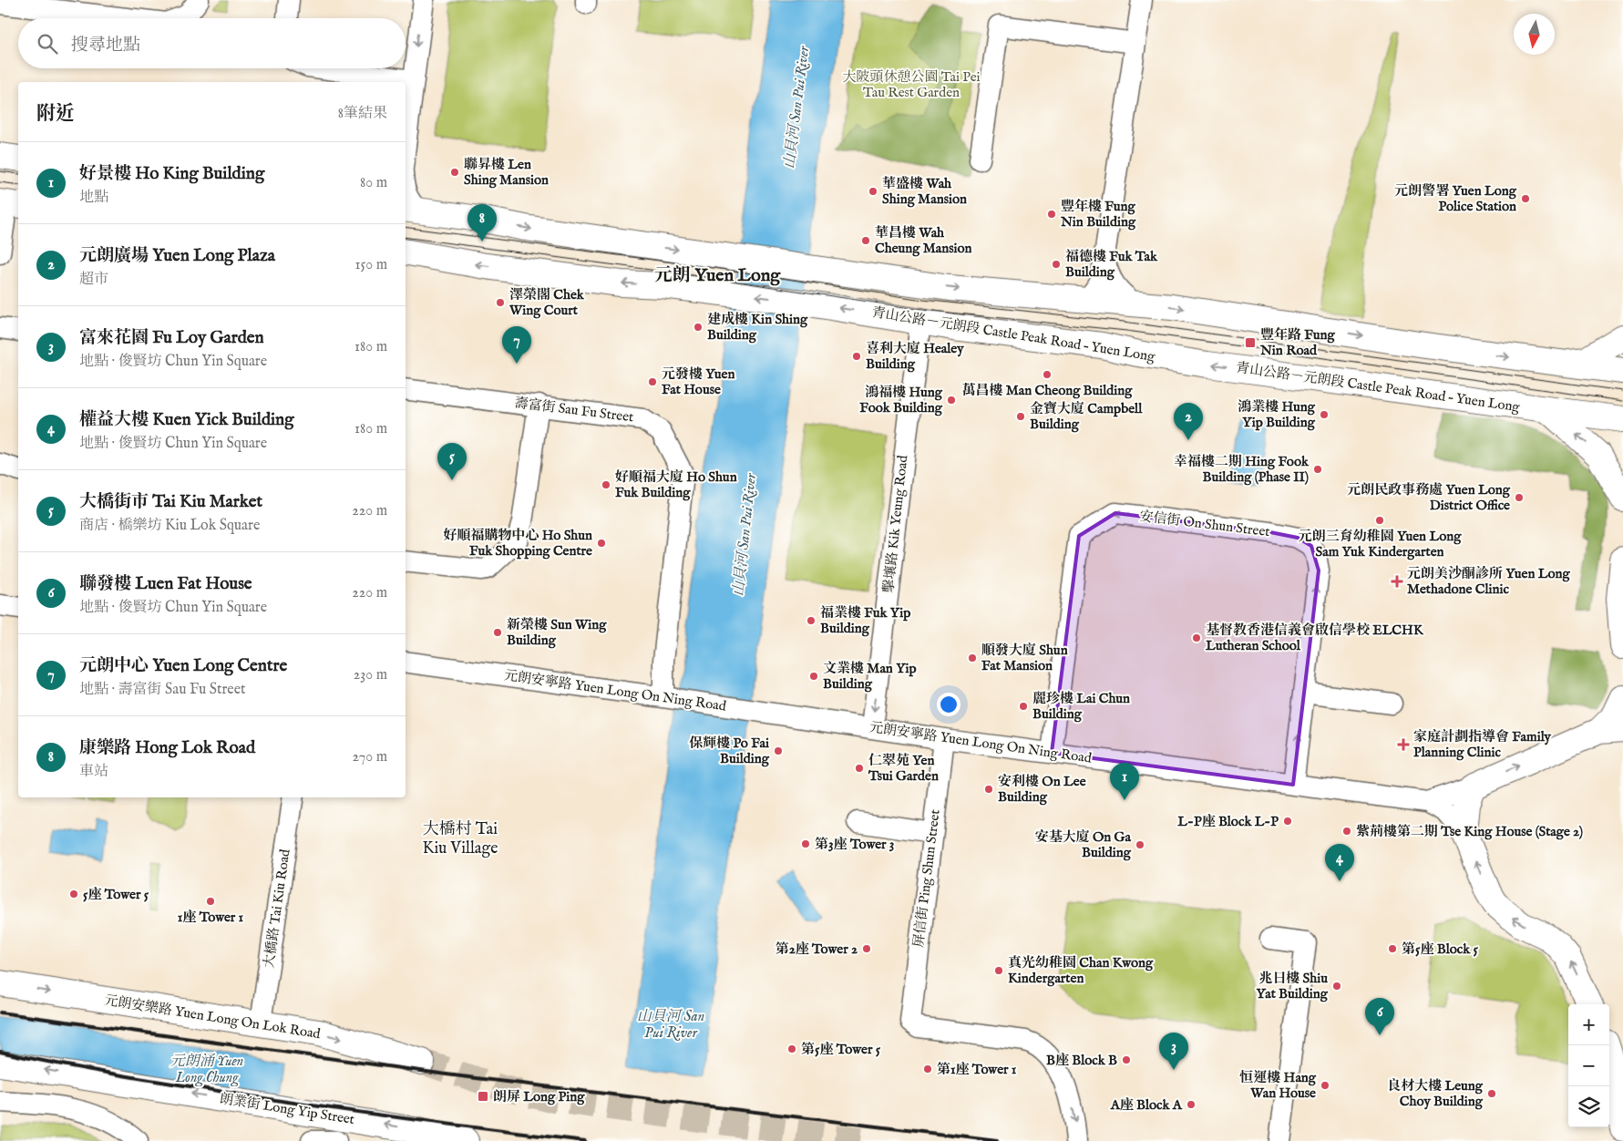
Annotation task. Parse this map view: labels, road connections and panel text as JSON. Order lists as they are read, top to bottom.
{
  "streets": {
    "main road": [
      "青山公路－元朗段 Castle Peak Road – Yuen Long",
      "元朗安寧路 Yuen Long On Ning Road",
      "元朗安樂路 Yuen Long On Lok Road",
      "朗業街 Long Yip Street"
    ],
    "street": [
      "壽富街 Sau Fu Street",
      "擊壤路 Kik Yeung Road",
      "安信街 On Shun Street",
      "屏信街 Ping Shun Street",
      "大橋路 Tai Kiu Road"
    ]
  },
  "crossings": [
    ["青山公路－元朗段 Castle Peak Road – Yuen Long", "擊壤路 Kik Yeung Road"],
    ["壽富街 Sau Fu Street", "元朗安寧路 Yuen Long On Ning Road"],
    ["擊壤路 Kik Yeung Road", "元朗安寧路 Yuen Long On Ning Road"],
    ["安信街 On Shun Street", "元朗安寧路 Yuen Long On Ning Road"],
    ["元朗安寧路 Yuen Long On Ning Road", "屏信街 Ping Shun Street"],
    ["大橋路 Tai Kiu Road", "元朗安樂路 Yuen Long On Lok Road"]
  ],
  "one_way": ["擊壤路 Kik Yeung Road", "元朗安樂路 Yuen Long On Lok Road", "朗業街 Long Yip Street"],
  "districts": ["元朗 Yuen Long", "大橋村 Tai Kiu Village"],
  "water": ["山貝河 San Pui River", "元朗涌 Yuen Long Chung"],
  "parks": ["大陂頭休憩公園 Tai Pei Tau Rest Garden"],
  "places": {
    "other": [
      "聯昇樓 Len Shing Mansion",
      "華盛樓 Wah Shing Mansion",
      "元朗警署 Yuen Long Police Station",
      "豐年樓 Fung Nin Building",
      "華昌樓 Wah Cheung Mansion",
      "福德樓 Fuk Tak Building",
      "澤榮閣 Chek Wing Court",
      "建成樓 Kin Shing Building",
      "喜利大廈 Healey Building",
      "萬昌樓 Man Cheong Building",
      "元發樓 Yuen Fat House",
      "鴻福樓 Hung Fook Building",
      "鴻業樓 Hung Yip Building",
      "金寶大廈 Campbell Building",
      "幸福樓二期 Hing Fook Building (Phase II)",
      "好順福大廈 Ho Shun Fuk Building",
      "元朗民政事務處 Yuen Long District Office",
      "元朗三育幼稚園 Yuen Long Sam Yuk Kindergarten",
      "好順福購物中心 Ho Shun Fuk Shopping Centre",
      "福業樓 Fuk Yip Building",
      "新榮樓 Sun Wing Building",
      "基督教香港信義會啟信學校 ELCHK Lutheran School",
      "順發大廈 Shun Fat Mansion",
      "文業樓 Man Yip Building",
      "麗珍樓 Lai Chun Building",
      "保輝樓 Po Fai Building",
      "仁翠苑 Yen Tsui Garden",
      "安利樓 On Lee Building",
      "L-P座 Block L-P",
      "紫荊樓第二期 Tse King House (Stage 2)",
      "第3座 Tower 3",
      "安基大廈 On Ga Building",
      "5座 Tower 5",
      "1座 Tower 1",
      "第2座 Tower 2",
      "第5座 Block 5",
      "真光幼稚園 Chan Kwong Kindergarten",
      "兆日樓 Shiu Yat Building",
      "第5座 Tower 5",
      "B座 Block B",
      "第1座 Tower 1",
      "恒運樓 Hang Wan House",
      "良材大樓 Leung Choy Building",
      "A座 Block A"
    ],
    "transit": ["豐年路 Fung Nin Road", "朗屏 Long Ping"],
    "health": ["元朗美沙酮診所 Yuen Long Methadone Clinic", "家庭計劃指導會 Family Planning Clinic"]
  },
  "north": "bottom",
  "page": {
    "search": "搜尋地點",
    "heading": ["附近", "8筆結果"],
    "list": [
      {
        "mark": "1",
        "name": "好景樓 Ho King Building",
        "note": "地點",
        "value": "80 m"
      },
      {
        "mark": "2",
        "name": "元朗廣場 Yuen Long Plaza",
        "note": "超市",
        "value": "150 m"
      },
      {
        "mark": "3",
        "name": "富來花園 Fu Loy Garden",
        "note": "地點 · 俊賢坊 Chun Yin Square",
        "value": "180 m"
      },
      {
        "mark": "4",
        "name": "權益大樓 Kuen Yick Building",
        "note": "地點 · 俊賢坊 Chun Yin Square",
        "value": "180 m"
      },
      {
        "mark": "5",
        "name": "大橋街市 Tai Kiu Market",
        "note": "商店 · 橋樂坊 Kiu Lok Square",
        "value": "220 m"
      },
      {
        "mark": "6",
        "name": "聯發樓 Luen Fat House",
        "note": "地點 · 俊賢坊 Chun Yin Square",
        "value": "220 m"
      },
      {
        "mark": "7",
        "name": "元朗中心 Yuen Long Centre",
        "note": "地點 · 壽富街 Sau Fu Street",
        "value": "230 m"
      },
      {
        "mark": "8",
        "name": "康樂路 Hong Lok Road",
        "note": "車站",
        "value": "270 m"
      }
    ],
    "pins": [
      "8",
      "7",
      "2",
      "5",
      "1",
      "4",
      "6",
      "3"
    ],
    "map_buttons": ["+", "−"]
  }
}
